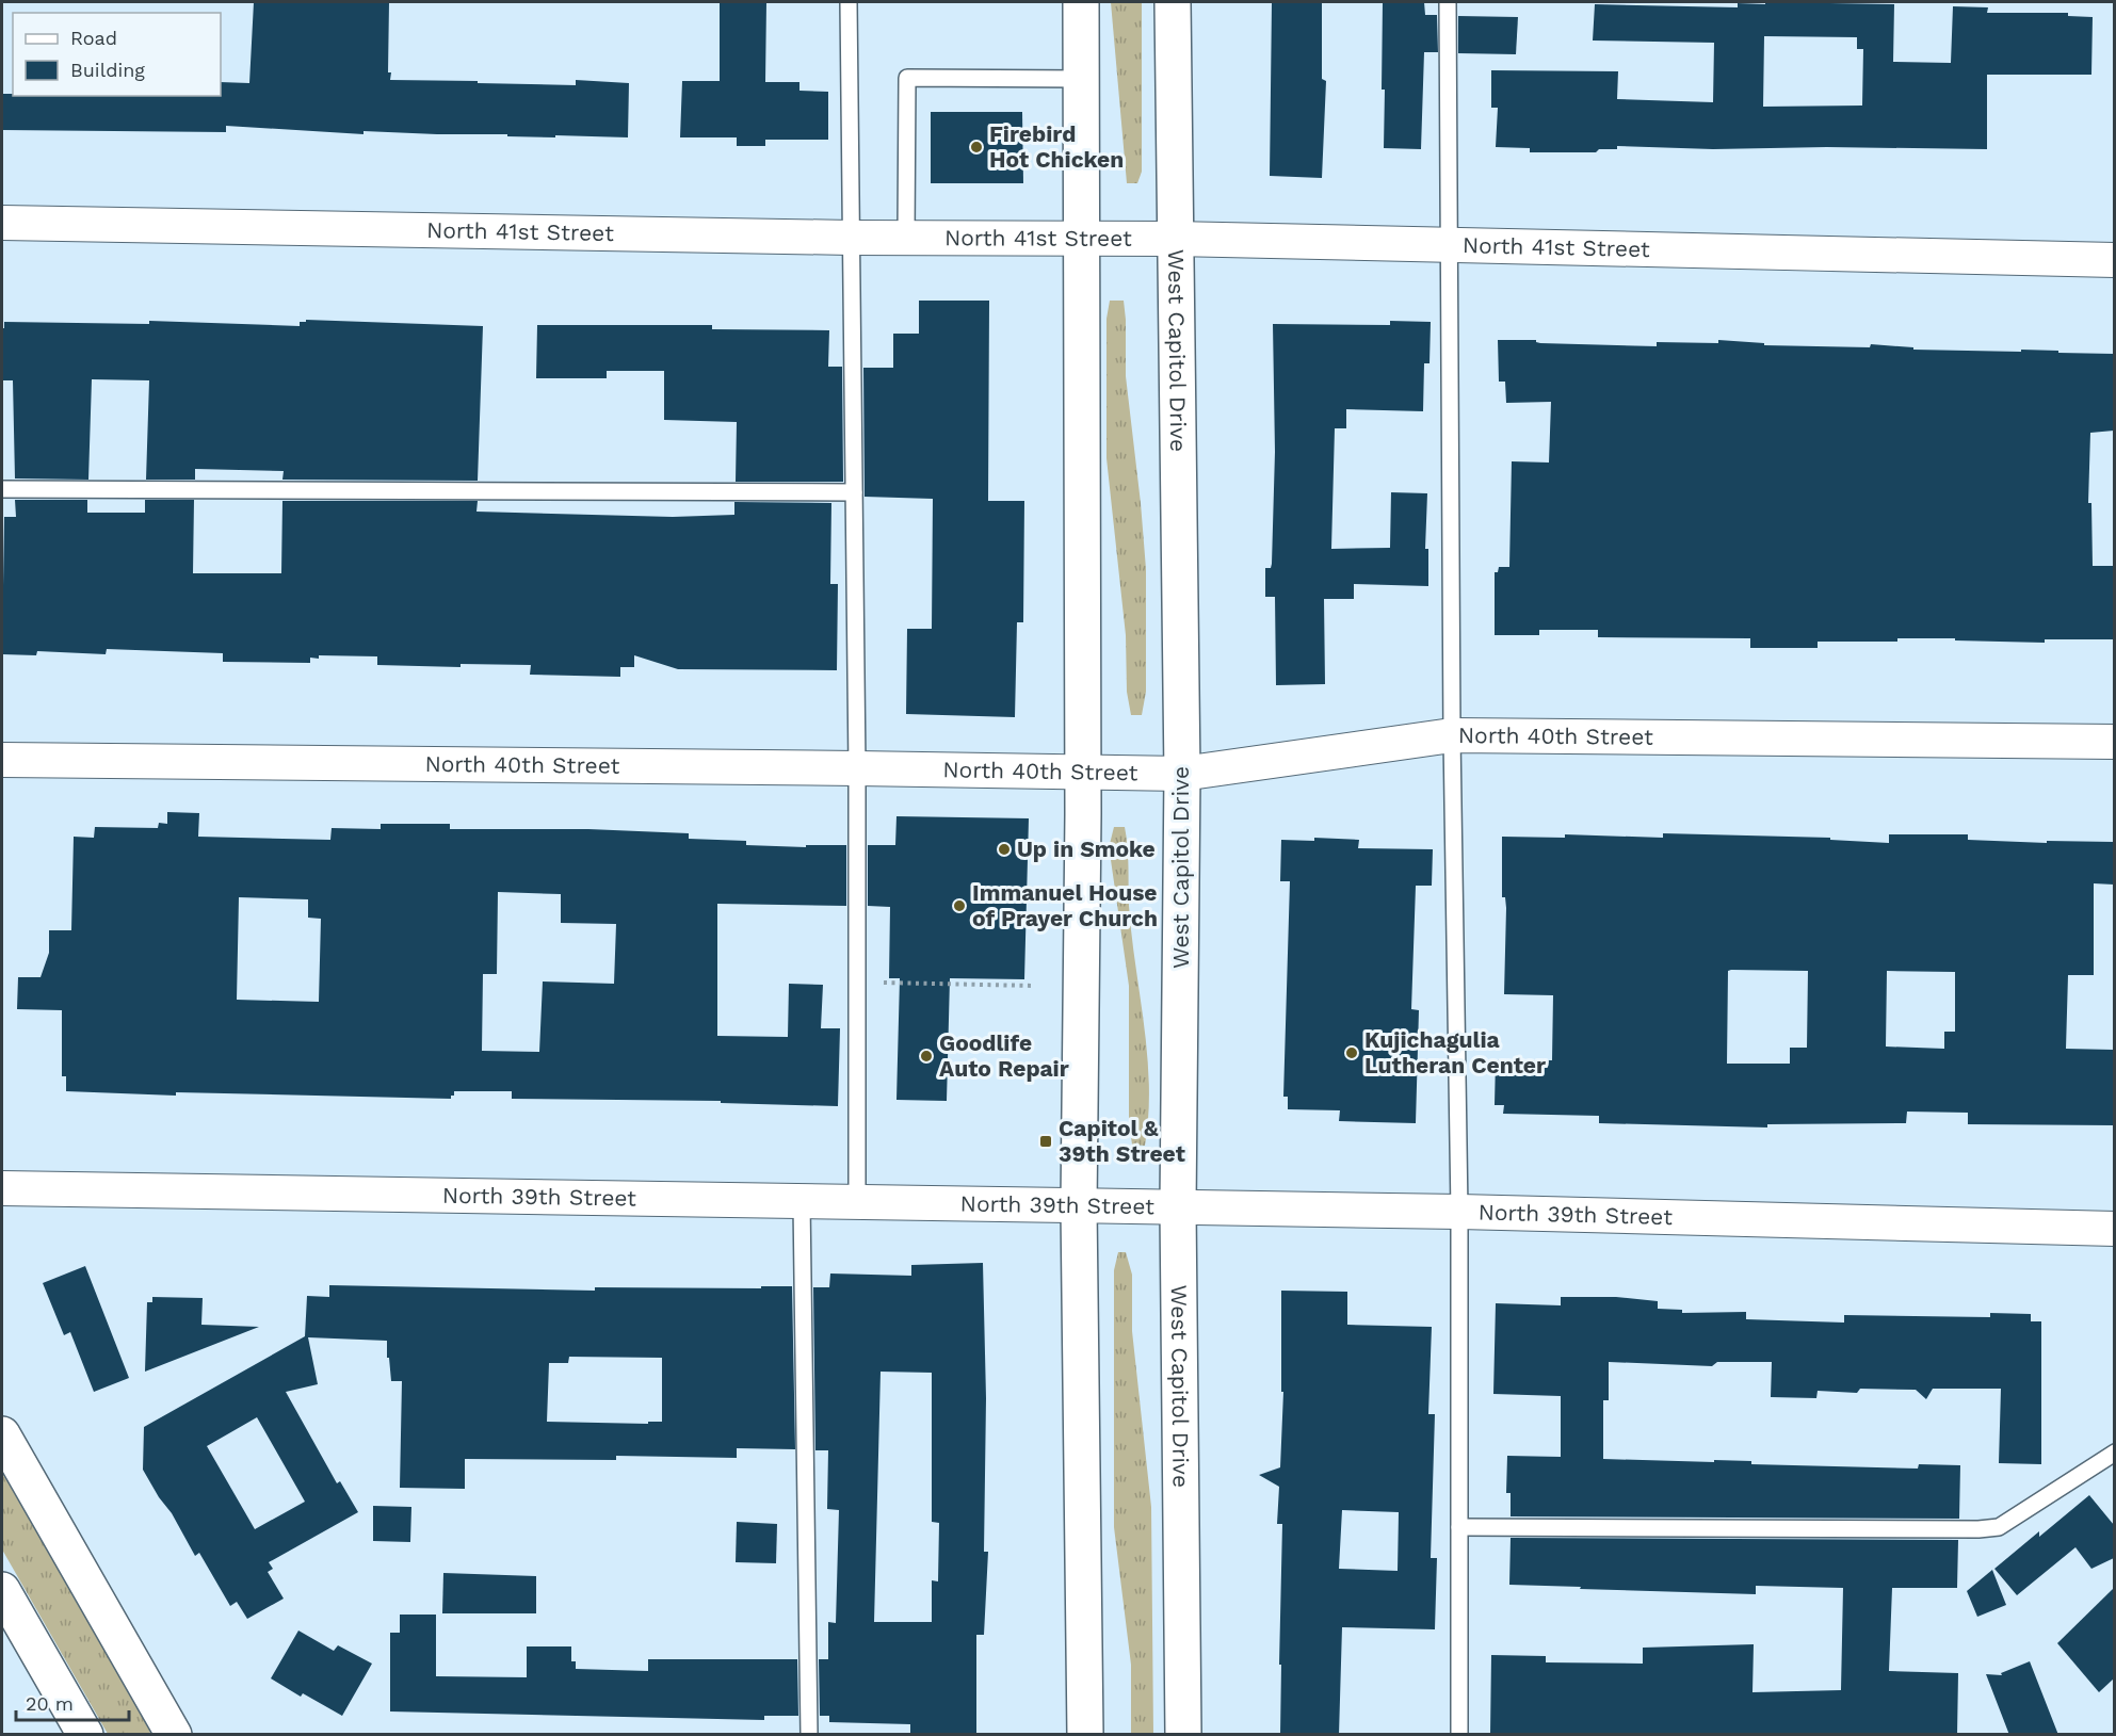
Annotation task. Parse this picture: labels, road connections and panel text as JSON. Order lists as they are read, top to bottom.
{
  "streets": {
    "main road": ["West Capitol Drive"],
    "street": ["North 41st Street", "North 40th Street", "North 39th Street"]
  },
  "crossings": [
    ["North 41st Street", "West Capitol Drive"],
    ["West Capitol Drive", "North 40th Street"],
    ["West Capitol Drive", "North 39th Street"]
  ],
  "places": {
    "other": [
      "Firebird Hot Chicken",
      "Up in Smoke",
      "Immanuel House of Prayer Church",
      "Kujichagulia Lutheran Center",
      "Goodlife Auto Repair"
    ],
    "transit": ["Capitol & 39th Street"]
  },
  "legend": ["Road", "Building"],
  "scale_bar": "20 m"
}
